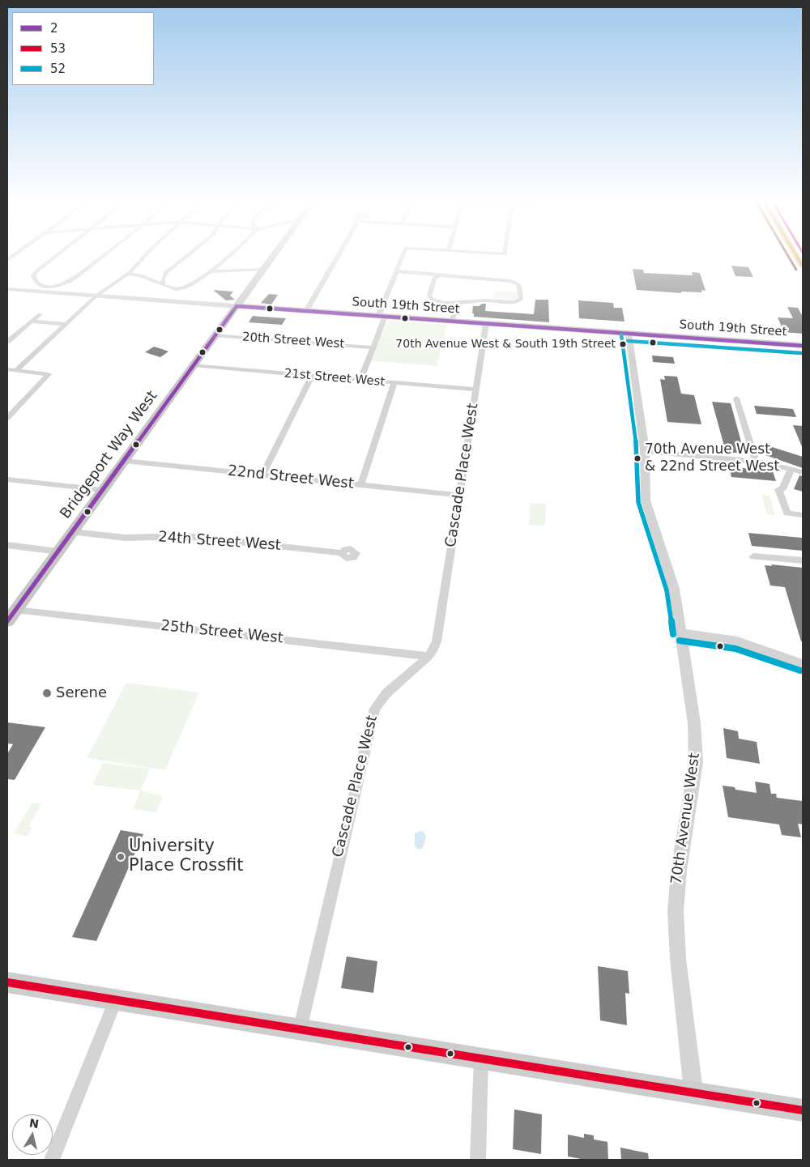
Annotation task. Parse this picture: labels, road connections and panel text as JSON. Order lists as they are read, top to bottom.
{
  "streets": {
    "main road": ["South 19th Street", "Bridgeport Way West"],
    "street": [
      "20th Street West",
      "21st Street West",
      "Cascade Place West",
      "22nd Street West",
      "24th Street West",
      "25th Street West",
      "70th Avenue West"
    ]
  },
  "crossings": [
    ["South 19th Street", "Bridgeport Way West"],
    ["South 19th Street", "Cascade Place West"],
    ["South 19th Street", "70th Avenue West"],
    ["20th Street West", "Bridgeport Way West"],
    ["21st Street West", "Bridgeport Way West"],
    ["21st Street West", "Cascade Place West"],
    ["Bridgeport Way West", "22nd Street West"],
    ["Bridgeport Way West", "24th Street West"],
    ["Bridgeport Way West", "25th Street West"],
    ["Cascade Place West", "22nd Street West"],
    ["Cascade Place West", "25th Street West"]
  ],
  "places": [
    "70th Avenue West & South 19th Street",
    "70th Avenue West & 22nd Street West",
    "Serene",
    "University Place Crossfit"
  ],
  "lines": ["transit line 2", "transit line 52", "transit line 53"],
  "legend": ["2", "53", "52"],
  "north": "top"
}
